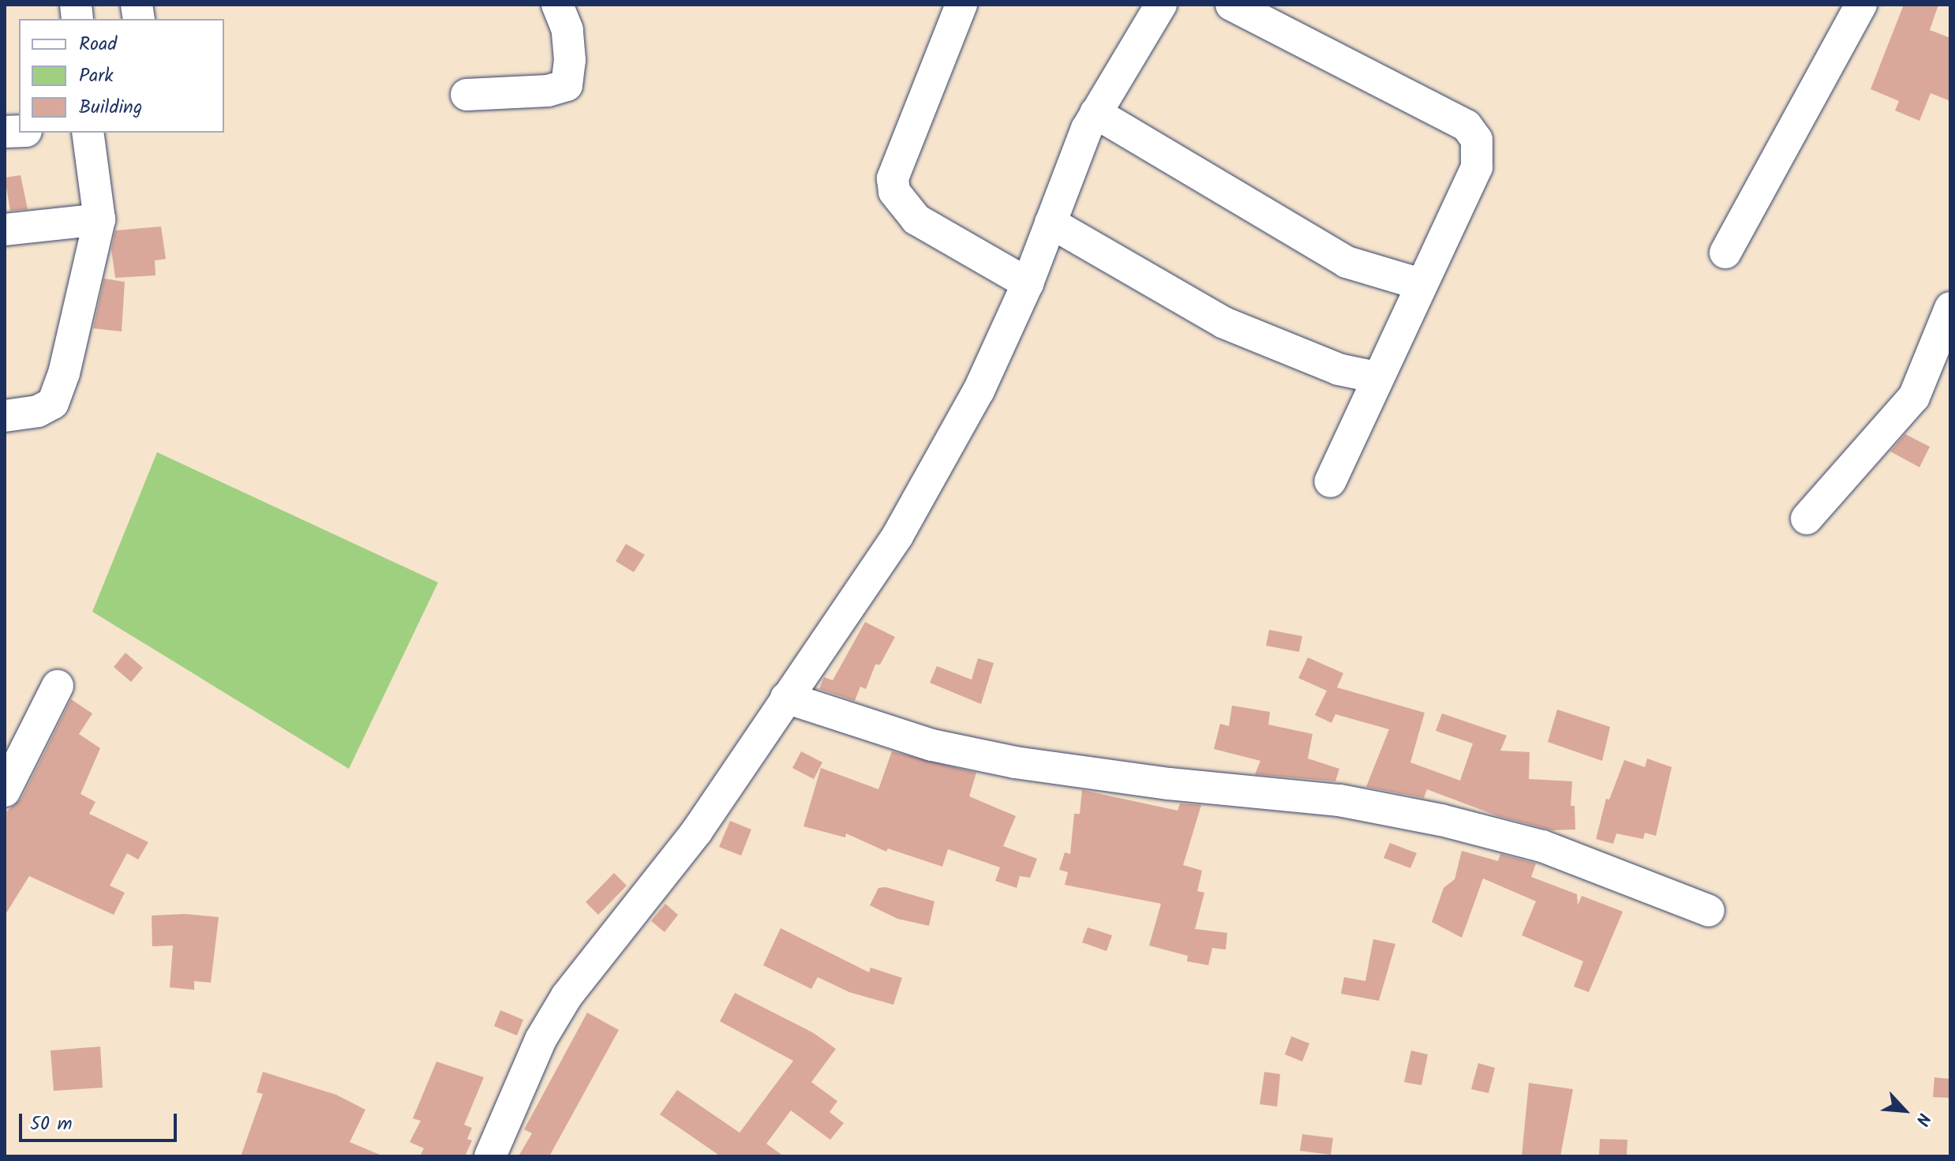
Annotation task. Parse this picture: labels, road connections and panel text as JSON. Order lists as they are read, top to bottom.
{
  "legend": ["Road", "Park", "Building"],
  "scale_bar": "50 m",
  "north": "bottom right"
}
